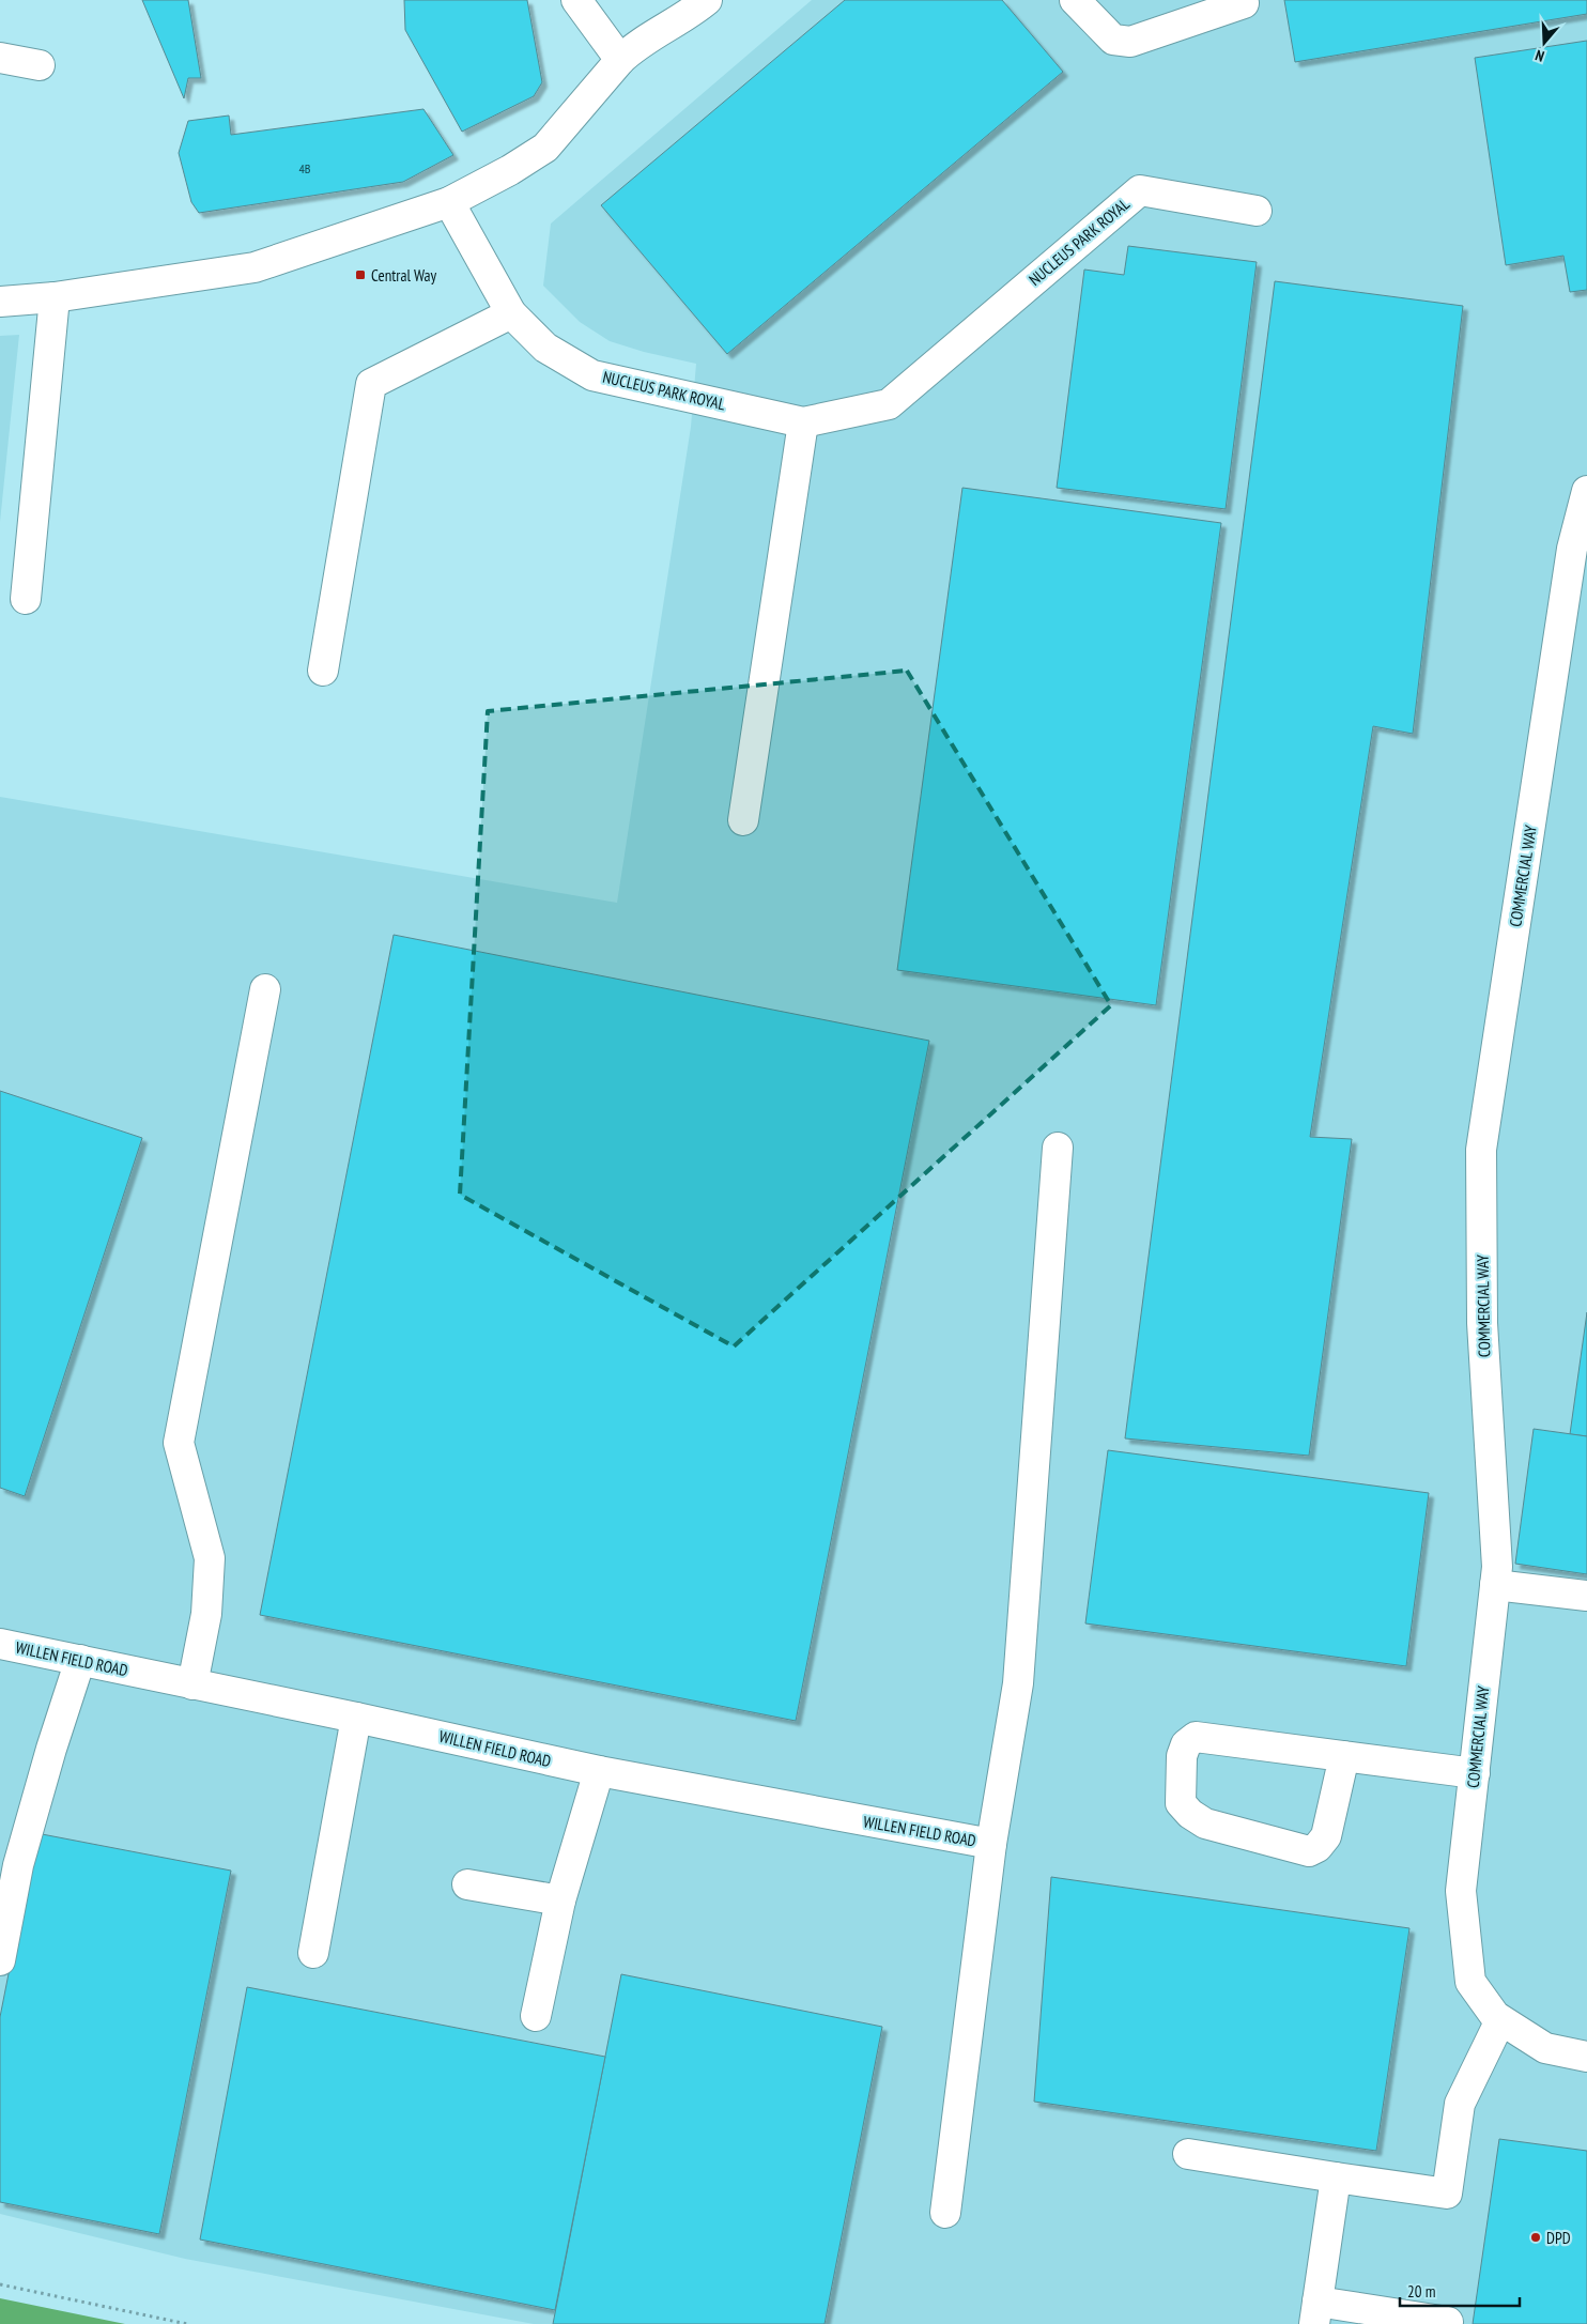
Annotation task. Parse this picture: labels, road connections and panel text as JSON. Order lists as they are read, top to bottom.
{
  "streets": {
    "street": ["NUCLEUS PARK ROYAL", "COMMERCIAL WAY", "WILLEN FIELD ROAD"]
  },
  "places": {
    "transit": ["Central Way"],
    "other": ["DPD"]
  },
  "house_numbers": ["4B"],
  "scale_bar": "20 m",
  "north": "bottom"
}
